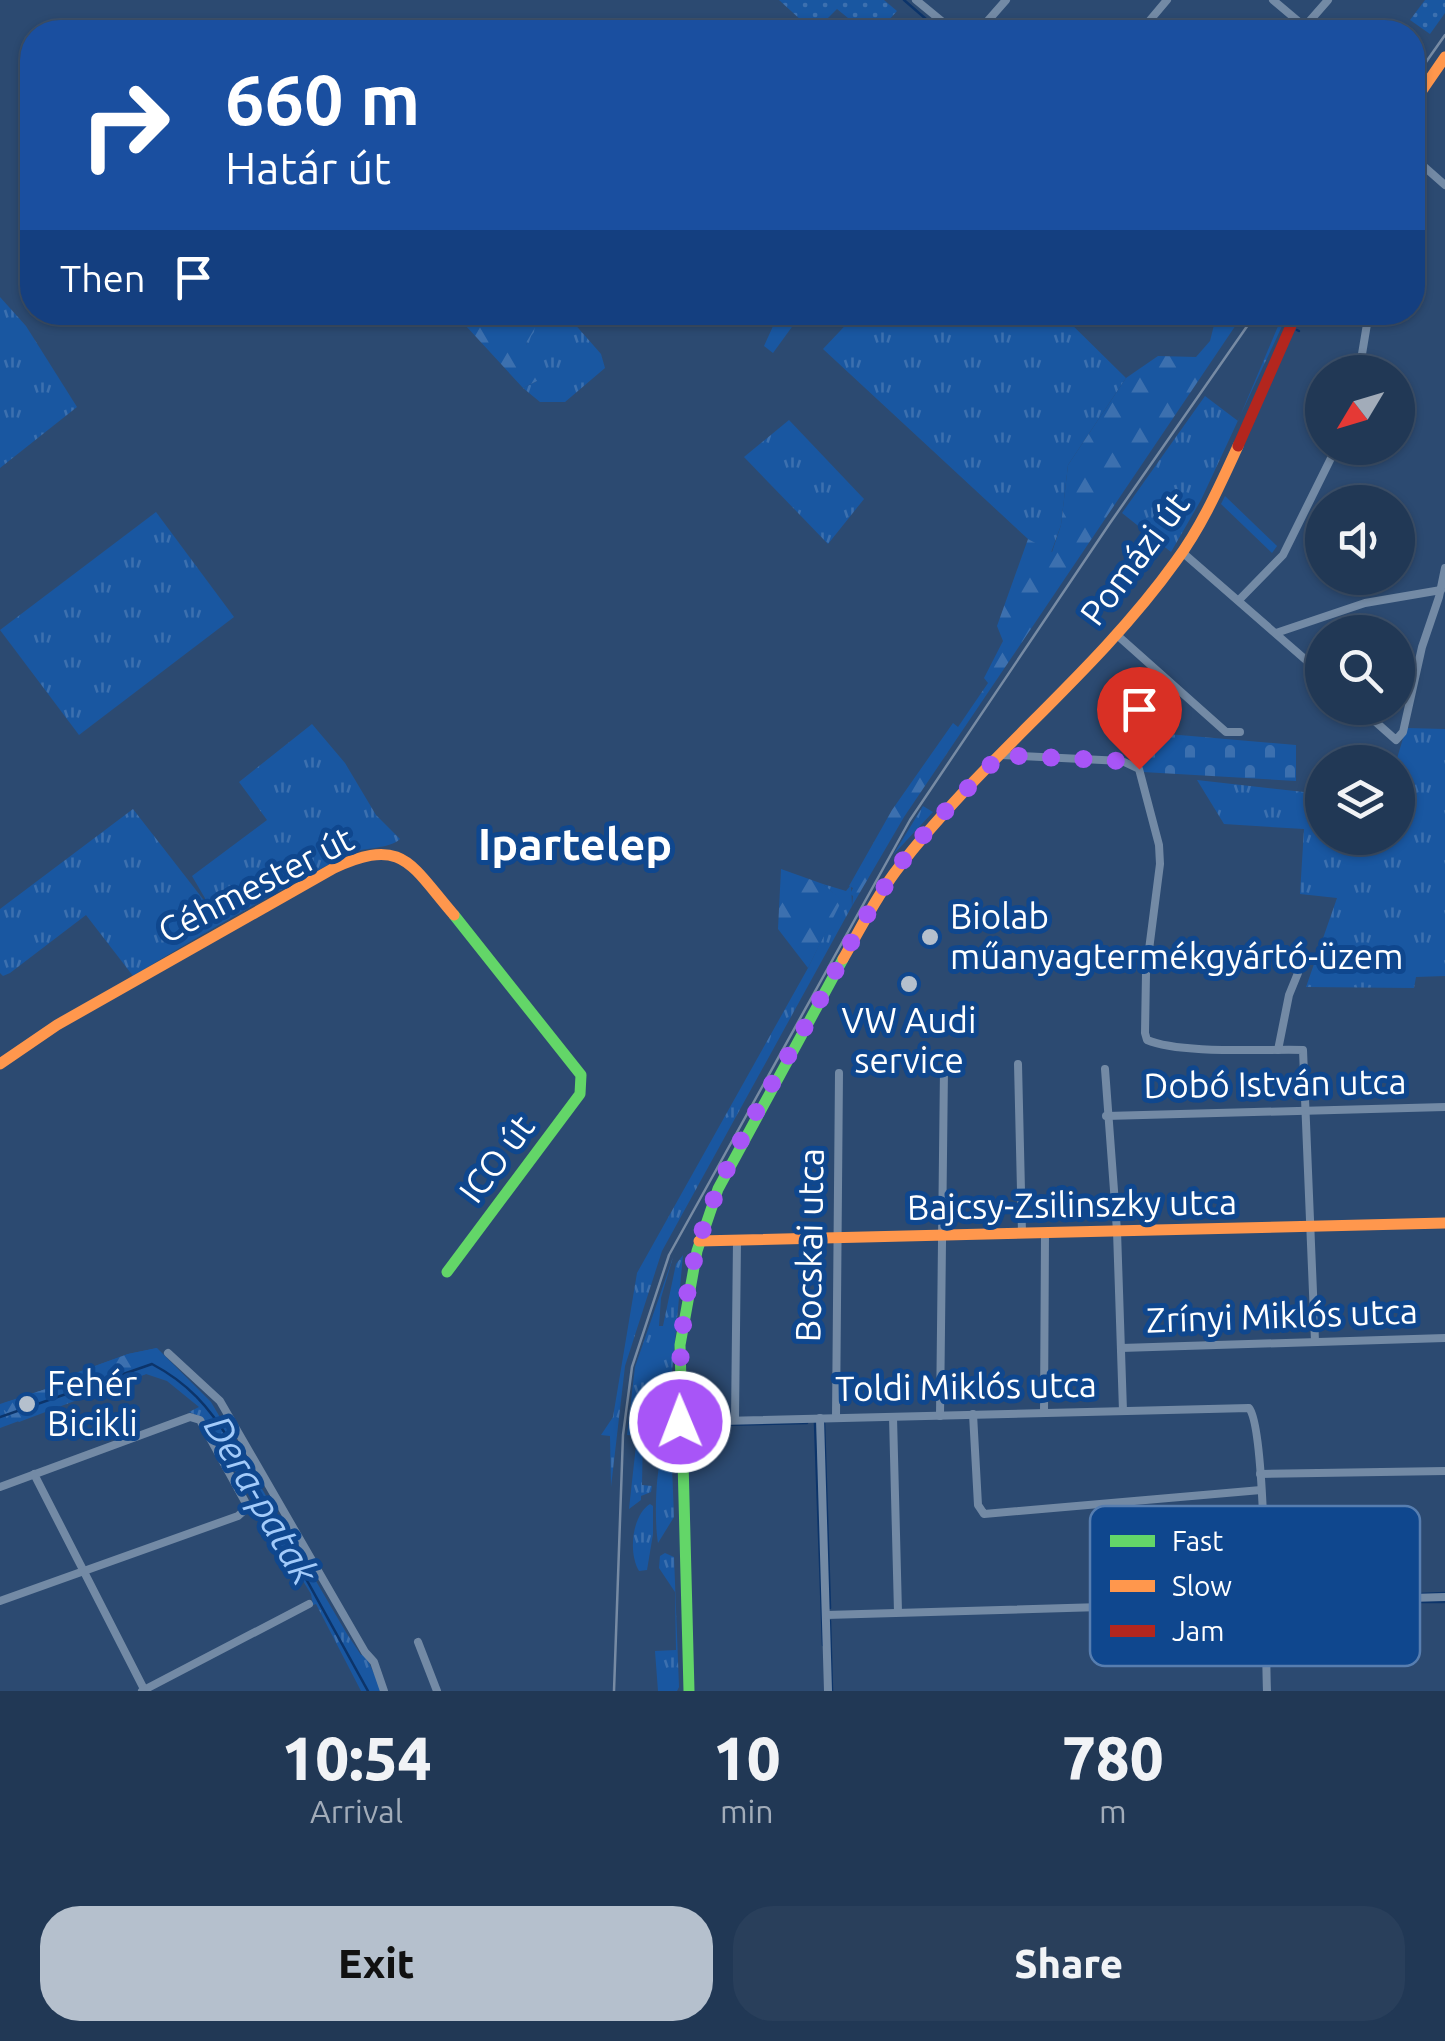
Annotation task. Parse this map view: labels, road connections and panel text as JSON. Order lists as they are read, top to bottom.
{
  "streets": {
    "street": [
      "Pomázi út",
      "Céhmester út",
      "Dobó István utca",
      "ICO út",
      "Bajcsy-Zsilinszky utca",
      "Bocskai utca",
      "Zrínyi Miklós utca",
      "Toldi Miklós utca"
    ]
  },
  "crossings": [
    ["Pomázi út", "Bajcsy-Zsilinszky utca"],
    ["Pomázi út", "Toldi Miklós utca"],
    ["Céhmester út", "ICO út"],
    ["Bajcsy-Zsilinszky utca", "Bocskai utca"],
    ["Bocskai utca", "Toldi Miklós utca"]
  ],
  "districts": ["Ipartelep"],
  "water": ["Dera-patak"],
  "places": ["Biolab műanyagtermékgyártó-üzem", "VW Audi service", "Fehér Bicikli"],
  "legend": ["Fast", "Slow", "Jam"],
  "north": "bottom left",
  "page": {
    "turn": ["660 m", "Határ út"],
    "then": "Then",
    "eta": [
      "10:54",
      "Arrival",
      "10",
      "min",
      "780",
      "m"
    ],
    "buttons": ["Exit", "Share"]
  }
}
